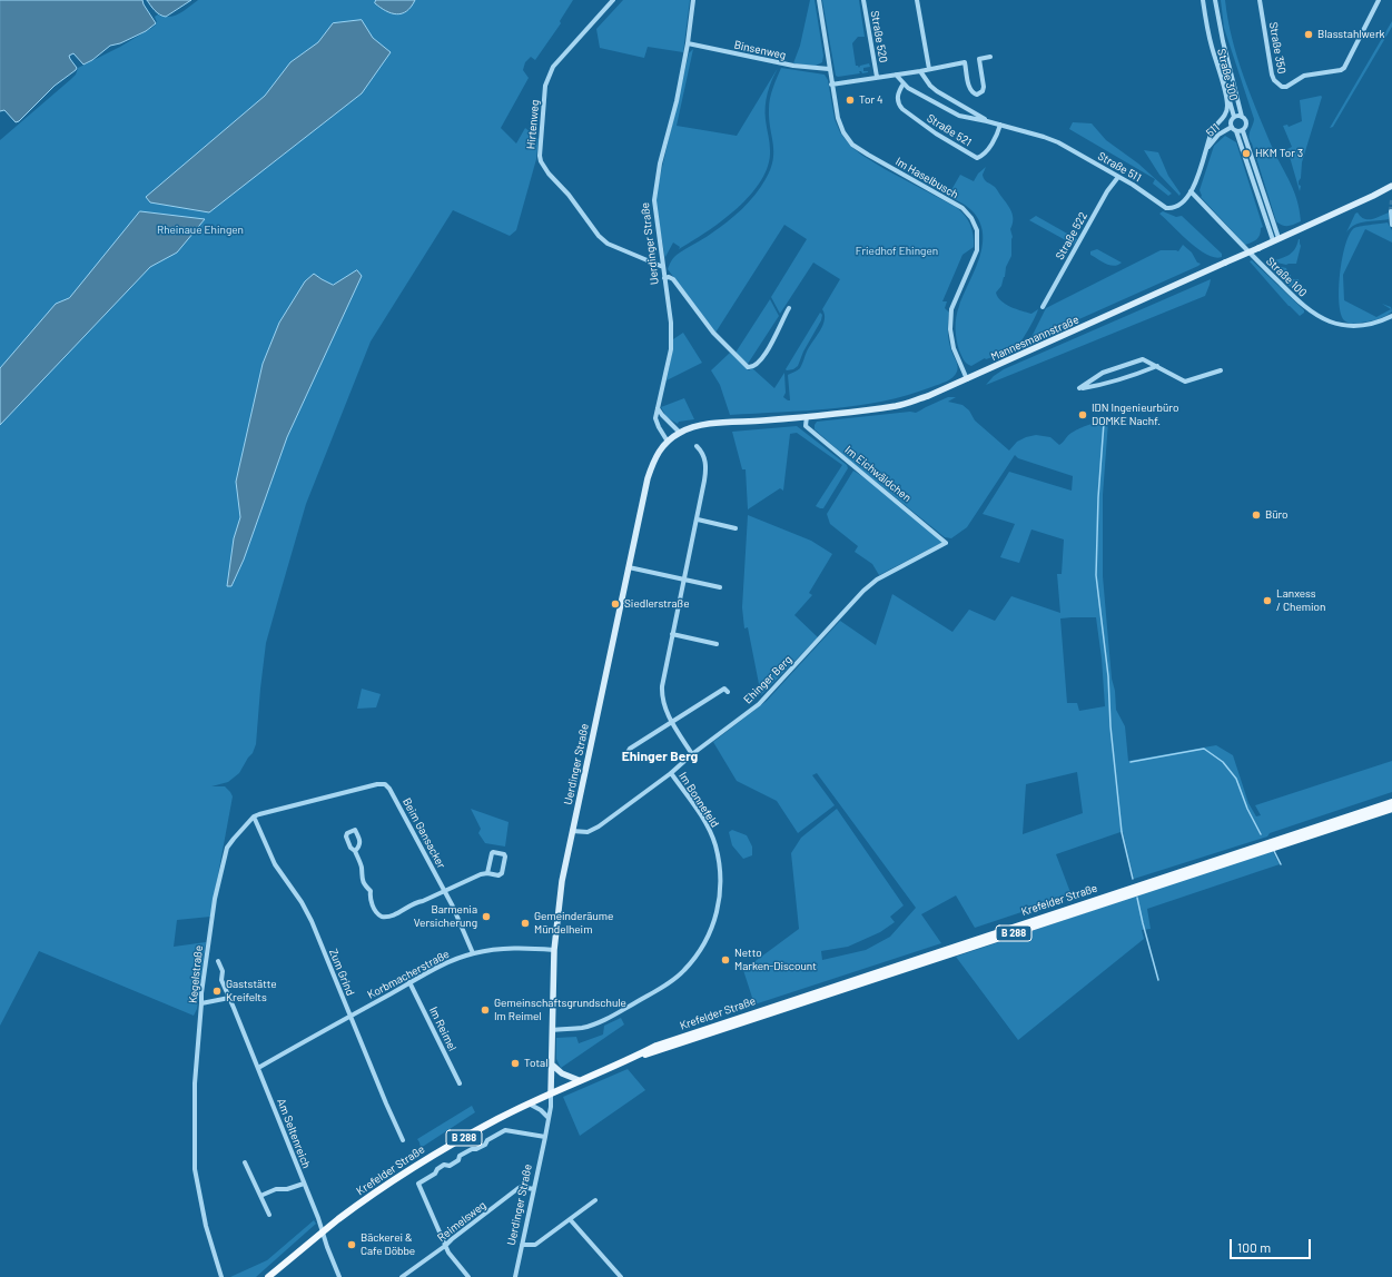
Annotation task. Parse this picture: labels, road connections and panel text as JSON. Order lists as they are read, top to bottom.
{
  "streets": {
    "main road": [
      "Uerdinger Straße",
      "Mannesmannstraße",
      "Krefelder Straße",
      "B 288"
    ],
    "street": [
      "Straße 520",
      "Straße 350",
      "Binsenweg",
      "Straße 300",
      "Hirtenweg",
      "Straße 521",
      "511",
      "Straße 511",
      "Im Haselbusch",
      "Straße 522",
      "Straße 100",
      "Im Eichwäldchen",
      "Ehinger Berg",
      "Im Bonnefeld",
      "Beim Gansacker",
      "Zum Grind",
      "Kegelstraße",
      "Korbmacherstraße",
      "Im Reimel",
      "Am Seltenreich",
      "Reimelsweg"
    ]
  },
  "crossings": [
    ["Binsenweg", "Im Haselbusch"],
    ["Binsenweg", "Uerdinger Straße"],
    ["Straße 300", "511"],
    ["Straße 300", "Straße 511"],
    ["Hirtenweg", "Uerdinger Straße"],
    ["Straße 521", "Straße 511"],
    ["511", "Straße 511"],
    ["Straße 511", "Straße 522"],
    ["Straße 511", "Straße 100"],
    ["Im Haselbusch", "Mannesmannstraße"],
    ["Uerdinger Straße", "Mannesmannstraße"],
    ["Uerdinger Straße", "Ehinger Berg"],
    ["Uerdinger Straße", "Im Bonnefeld"],
    ["Uerdinger Straße", "Krefelder Straße"],
    ["Uerdinger Straße", "Korbmacherstraße"],
    ["Uerdinger Straße", "Reimelsweg"],
    ["Mannesmannstraße", "Im Eichwäldchen"],
    ["Im Eichwäldchen", "Ehinger Berg"],
    ["Ehinger Berg", "Im Bonnefeld"],
    ["Beim Gansacker", "Zum Grind"],
    ["Beim Gansacker", "Kegelstraße"],
    ["Beim Gansacker", "Korbmacherstraße"],
    ["Krefelder Straße", "Am Seltenreich"],
    ["Zum Grind", "Kegelstraße"],
    ["Zum Grind", "Korbmacherstraße"],
    ["Korbmacherstraße", "Im Reimel"],
    ["Korbmacherstraße", "Am Seltenreich"]
  ],
  "districts": ["Ehinger Berg"],
  "parks": ["Rheinaue Ehingen", "Friedhof Ehingen"],
  "places": [
    "Blasstahlwerk",
    "Tor 4",
    "HKM Tor 3",
    "IDN Ingenieurbüro DOMKE Nachf.",
    "Büro",
    "Lanxess / Chemion",
    "Siedlerstraße",
    "Barmenia Versicherung",
    "Gemeinderäume Mündelheim",
    "Netto Marken-Discount",
    "Gaststätte Kreifelts",
    "Gemeinschaftsgrundschule Im Reimel",
    "Total",
    "Bäckerei & Cafe Döbbe"
  ],
  "scale_bar": "100 m"
}
